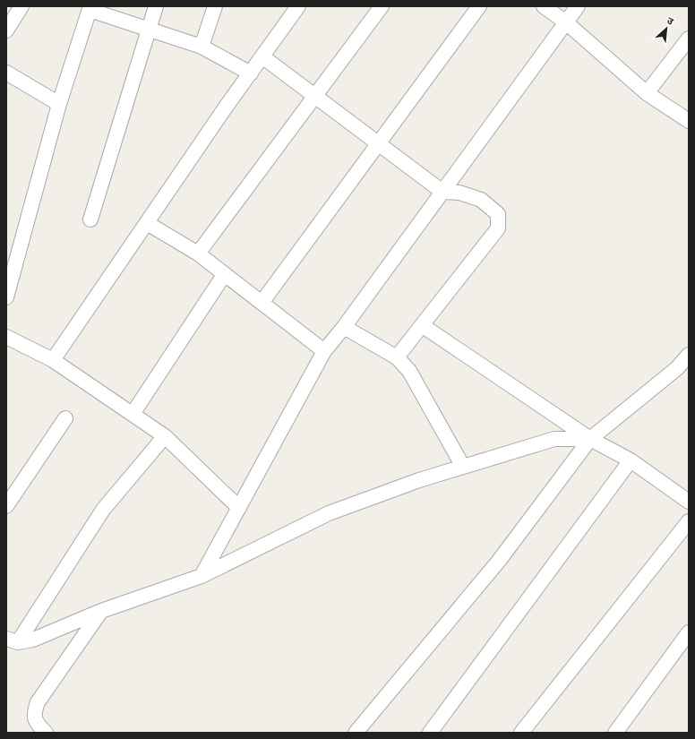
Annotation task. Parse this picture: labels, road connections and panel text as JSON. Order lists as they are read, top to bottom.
{
  "north": "top right"
}
